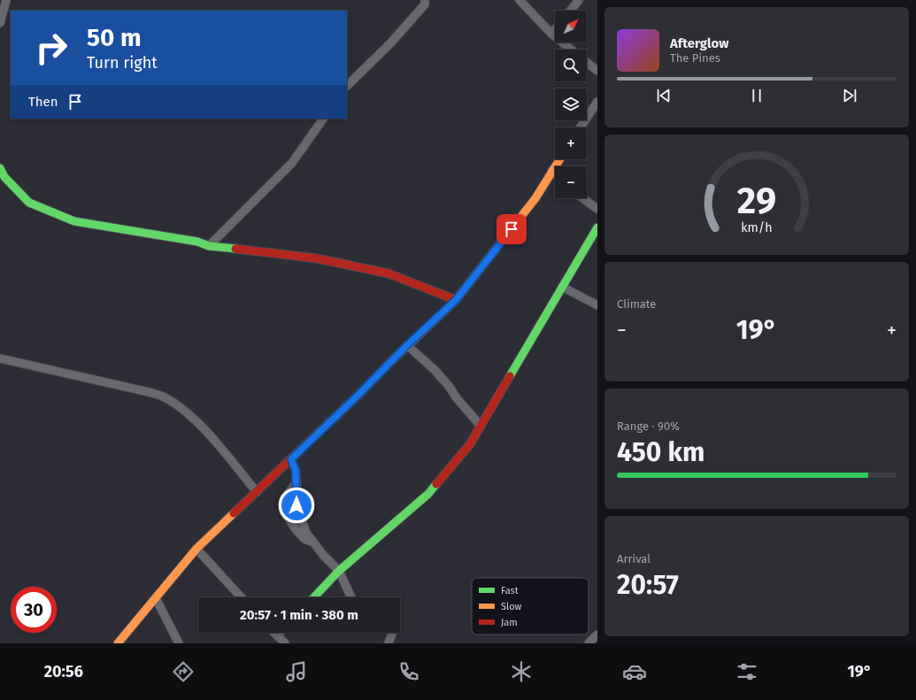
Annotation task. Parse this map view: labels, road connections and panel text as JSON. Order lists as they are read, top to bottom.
{
  "legend": ["Fast", "Slow", "Jam"],
  "north": "top right",
  "page": {
    "map_buttons": ["+", "−"],
    "turn": ["50 m", "Turn right"],
    "song": ["Afterglow", "The Pines"],
    "then": "Then",
    "tile": [
      "Climate",
      ["Range · 90%", "450 km"],
      ["Arrival", "20:57"]
    ],
    "heat": ["−", "19°", "+"],
    "limit": "30",
    "trip": "20:57 · 1 min · 380 m",
    "tabs": ["20:56", "19°"],
    "gauge": ["29", "km/h"]
  }
}
